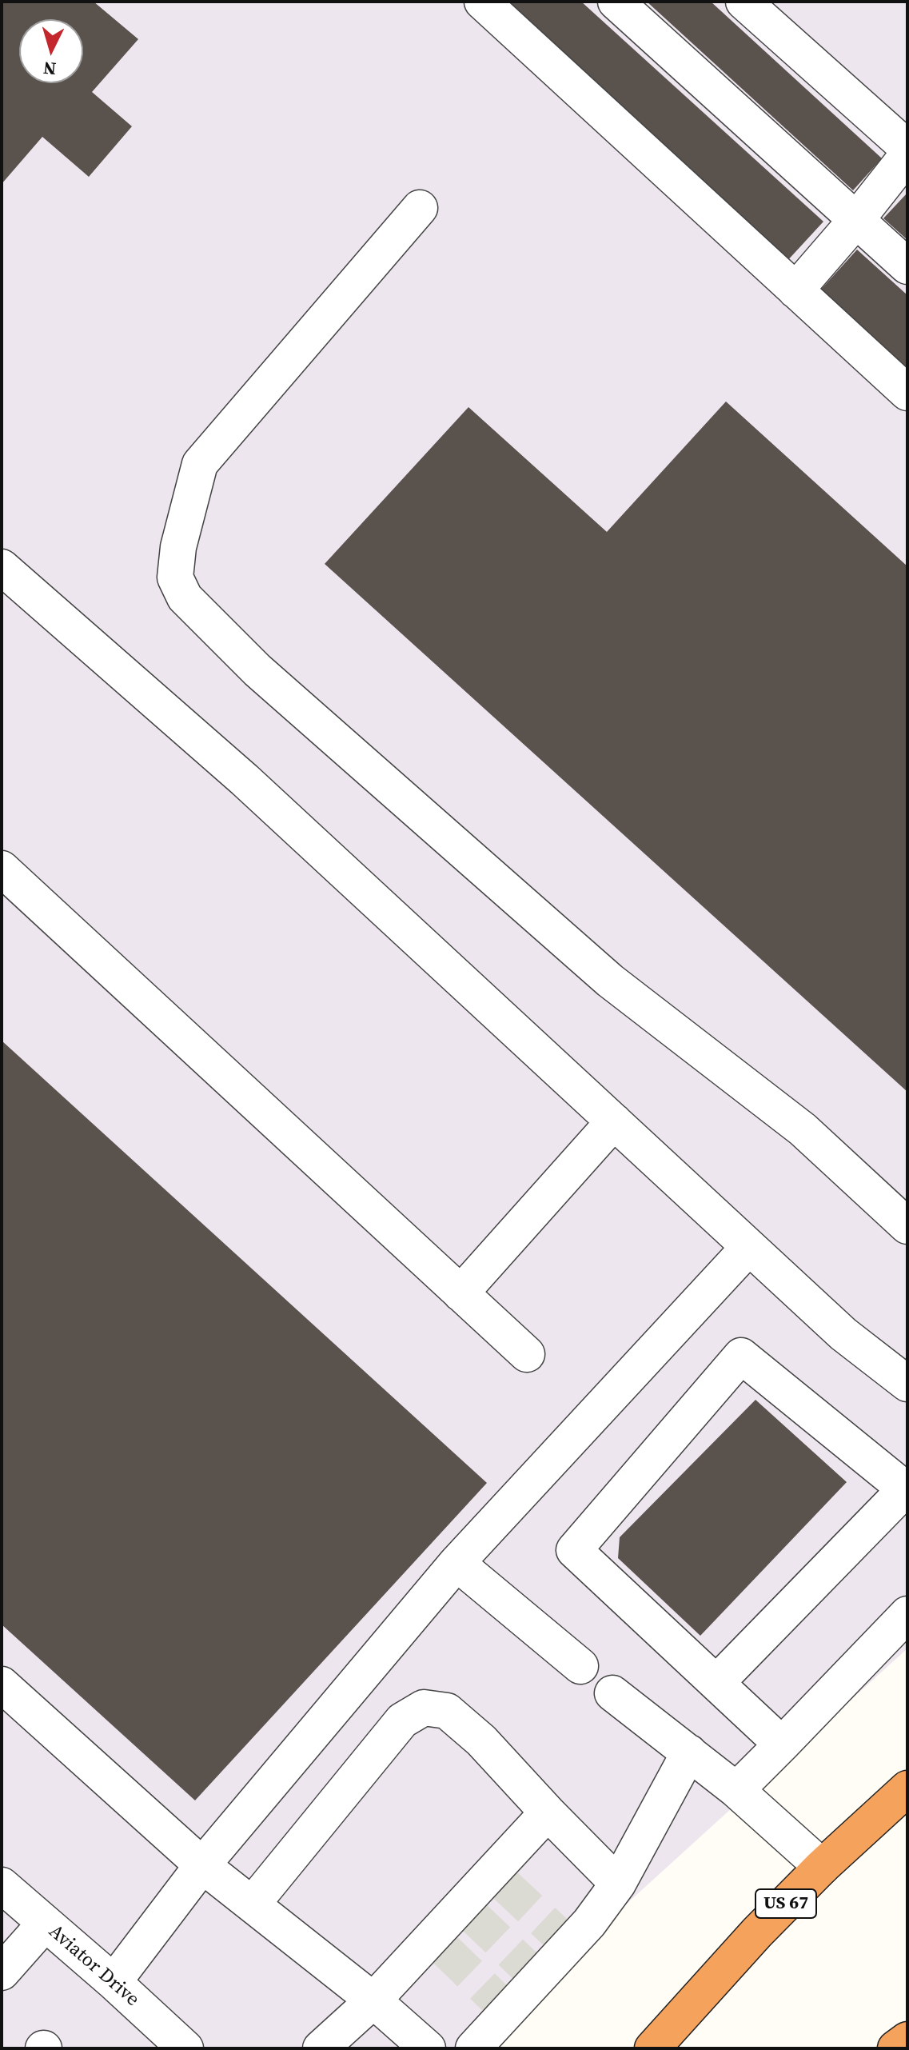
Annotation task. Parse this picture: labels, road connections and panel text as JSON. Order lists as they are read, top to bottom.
{
  "streets": {
    "highway": ["US 67"],
    "street": ["Aviator Drive"]
  },
  "north": "bottom"
}
